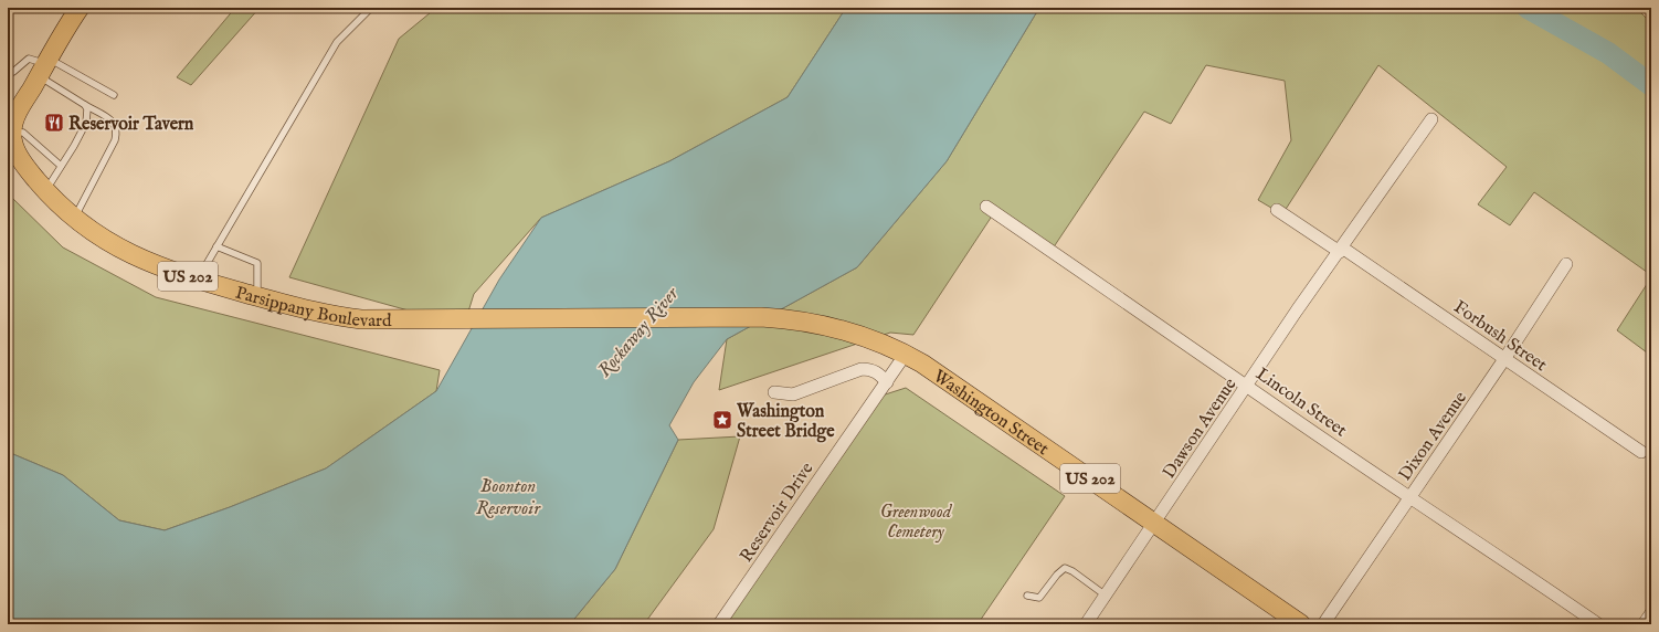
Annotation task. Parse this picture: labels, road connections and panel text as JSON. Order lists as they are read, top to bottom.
{
  "streets": {
    "main road": ["US 202", "Parsippany Boulevard", "Washington Street"],
    "street": [
      "Forbush Street",
      "Lincoln Street",
      "Dawson Avenue",
      "Dixon Avenue",
      "Reservoir Drive"
    ]
  },
  "crossings": [
    ["Parsippany Boulevard", "Washington Street"],
    ["Forbush Street", "Dawson Avenue"],
    ["Forbush Street", "Dixon Avenue"],
    ["Lincoln Street", "Dawson Avenue"],
    ["Lincoln Street", "Dixon Avenue"],
    ["Washington Street", "Dawson Avenue"],
    ["Washington Street", "Reservoir Drive"]
  ],
  "water": ["Rockaway River", "Boonton Reservoir"],
  "parks": ["Greenwood Cemetery"],
  "places": {
    "restaurant": ["Reservoir Tavern"],
    "place": ["Washington Street Bridge"]
  }
}
